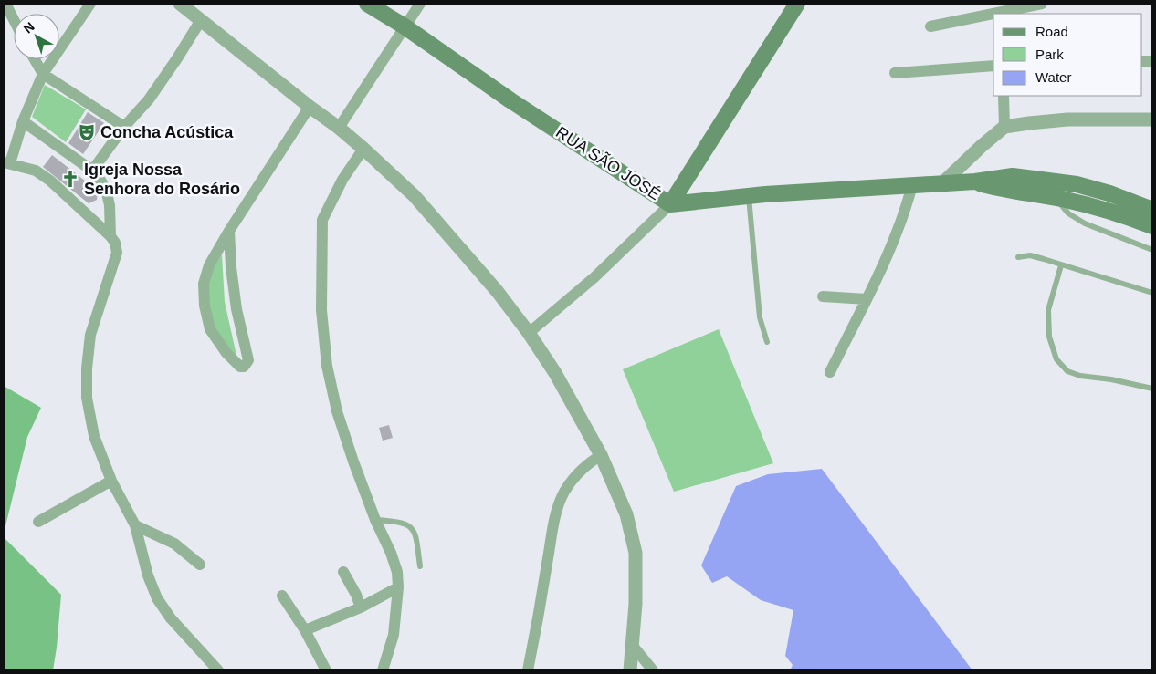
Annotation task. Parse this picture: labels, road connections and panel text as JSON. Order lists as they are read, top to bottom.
{
  "streets": {
    "main road": ["RUA SÃO JOSÉ"]
  },
  "places": {
    "theatre": ["Concha Acústica"],
    "church": ["Igreja Nossa Senhora do Rosário"]
  },
  "legend": ["Road", "Park", "Water"],
  "north": "top left"
}
